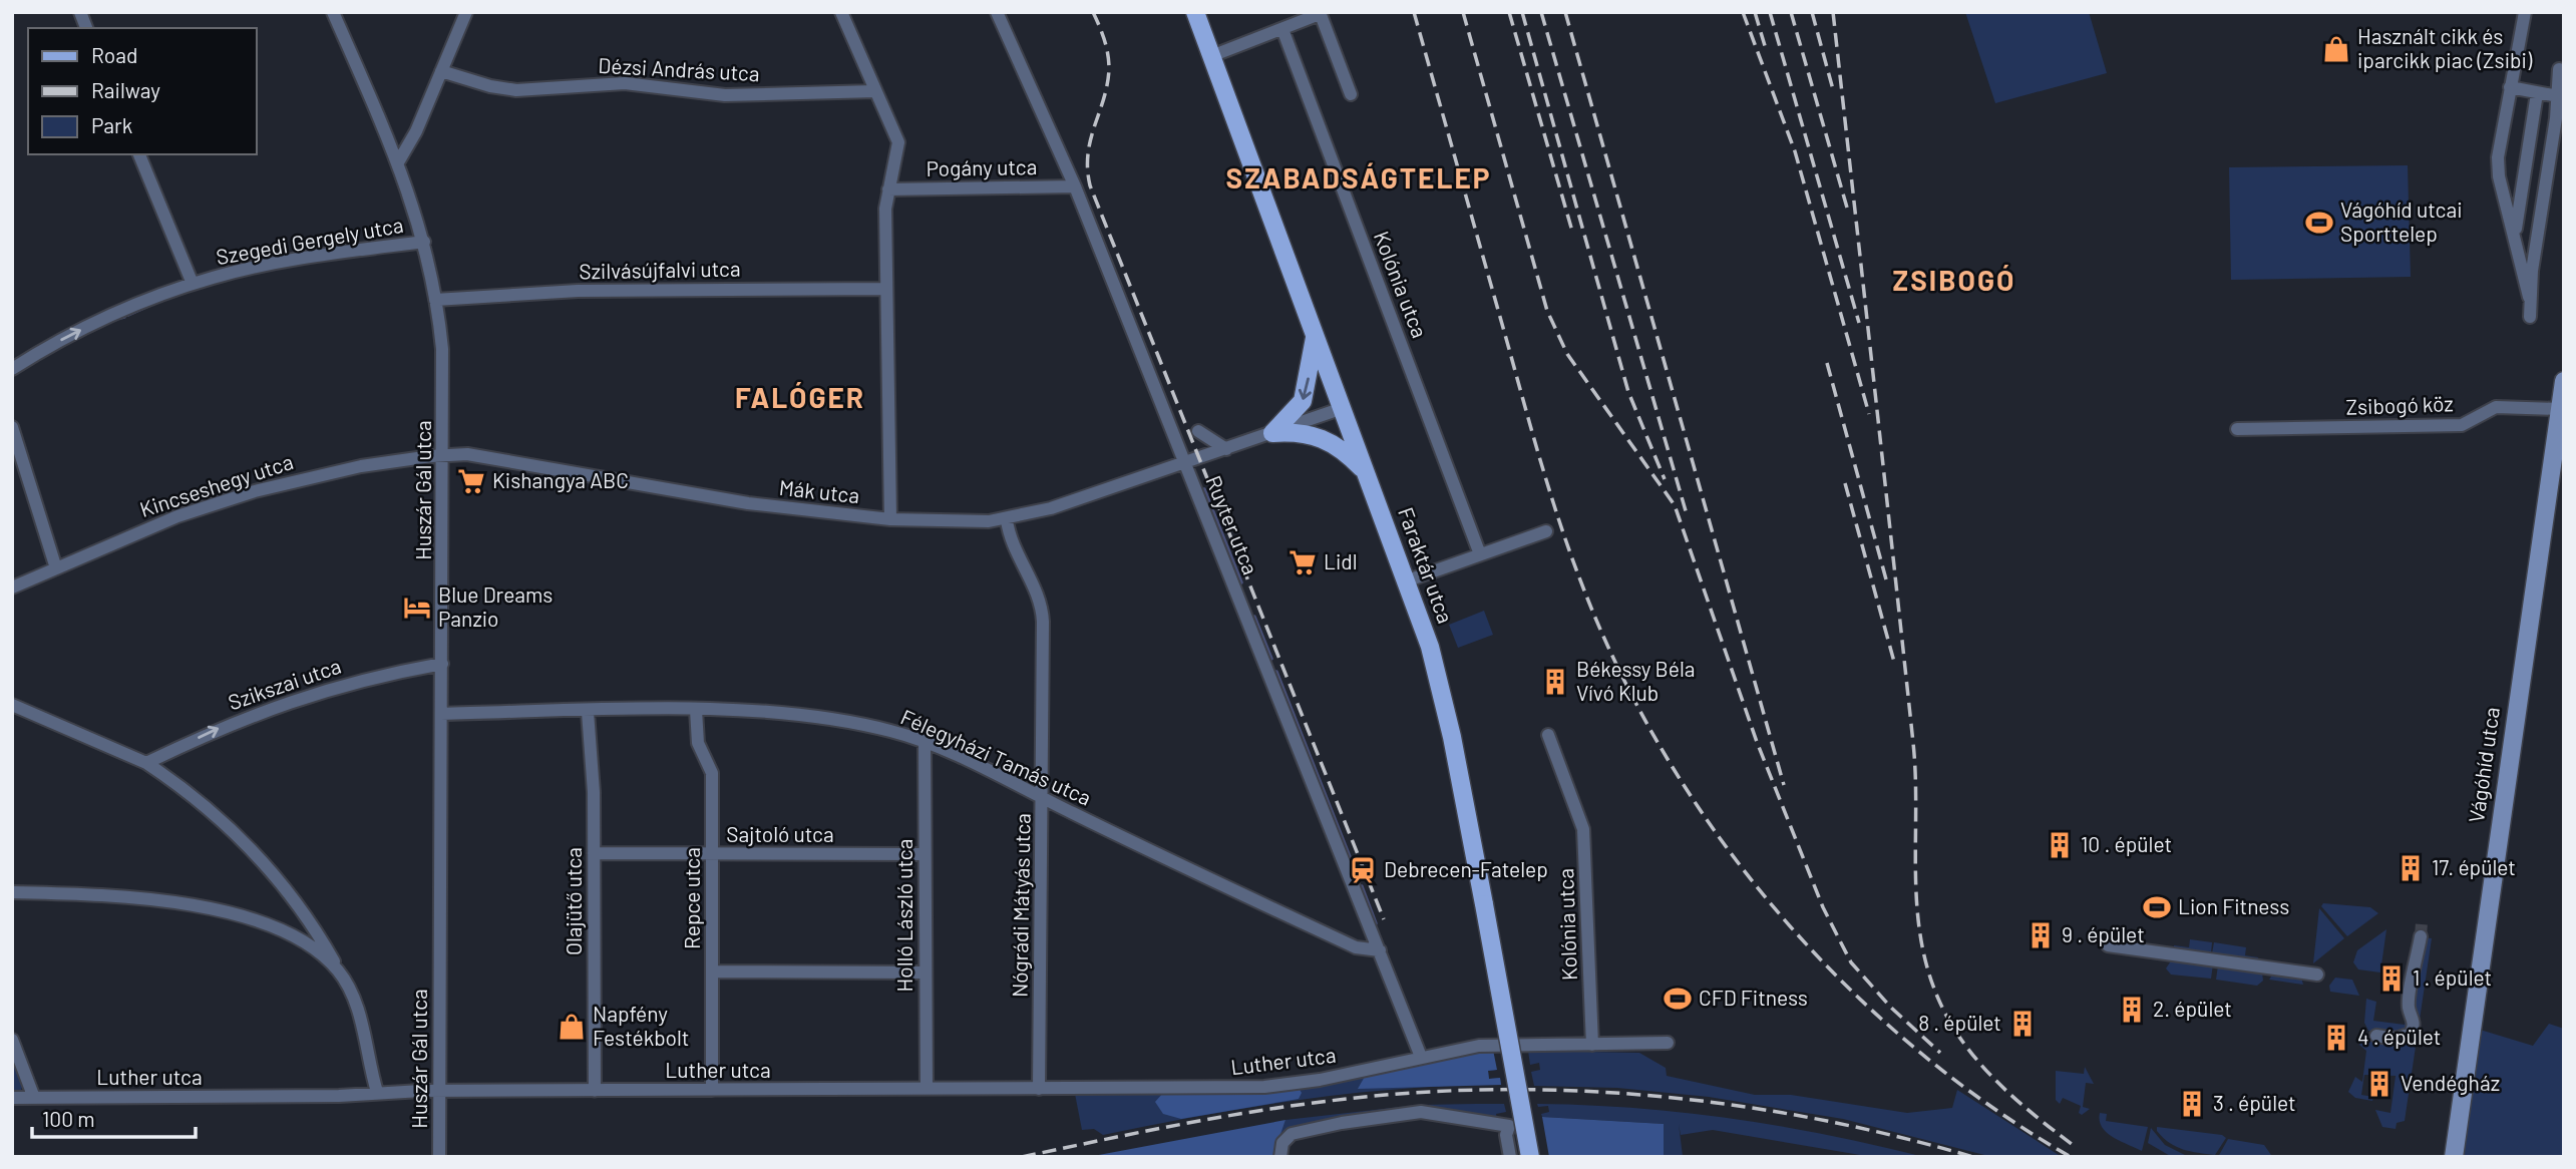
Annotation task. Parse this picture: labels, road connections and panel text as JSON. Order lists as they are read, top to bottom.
{
  "streets": {
    "main road": ["Faraktár utca", "Vágóhíd utca"],
    "street": [
      "Dézsi András utca",
      "Pogány utca",
      "Szegedi Gergely utca",
      "Szilvásújfalvi utca",
      "Kolónia utca",
      "Zsibogó köz",
      "Kincseshegy utca",
      "Huszár Gál utca",
      "Mák utca",
      "Ruyter utca",
      "Szikszai utca",
      "Félegyházi Tamás utca",
      "Sajtoló utca",
      "Repce utca",
      "Olajütő utca",
      "Nógrádi Mátyás utca",
      "Holló László utca",
      "Luther utca"
    ]
  },
  "crossings": [
    ["Pogány utca", "Ruyter utca"],
    ["Szegedi Gergely utca", "Huszár Gál utca"],
    ["Szilvásújfalvi utca", "Huszár Gál utca"],
    ["Kolónia utca", "Luther utca"],
    ["Zsibogó köz", "Vágóhíd utca"],
    ["Kincseshegy utca", "Huszár Gál utca"],
    ["Kincseshegy utca", "Mák utca"],
    ["Huszár Gál utca", "Mák utca"],
    ["Huszár Gál utca", "Szikszai utca"],
    ["Huszár Gál utca", "Félegyházi Tamás utca"],
    ["Huszár Gál utca", "Luther utca"],
    ["Mák utca", "Ruyter utca"],
    ["Mák utca", "Faraktár utca"],
    ["Mák utca", "Nógrádi Mátyás utca"],
    ["Ruyter utca", "Félegyházi Tamás utca"],
    ["Ruyter utca", "Luther utca"],
    ["Félegyházi Tamás utca", "Repce utca"],
    ["Félegyházi Tamás utca", "Olajütő utca"],
    ["Félegyházi Tamás utca", "Nógrádi Mátyás utca"],
    ["Félegyházi Tamás utca", "Holló László utca"],
    ["Sajtoló utca", "Repce utca"],
    ["Sajtoló utca", "Olajütő utca"],
    ["Sajtoló utca", "Holló László utca"],
    ["Repce utca", "Luther utca"],
    ["Olajütő utca", "Luther utca"],
    ["Nógrádi Mátyás utca", "Luther utca"],
    ["Holló László utca", "Luther utca"]
  ],
  "one_way": ["Szegedi Gergely utca", "Szikszai utca"],
  "districts": ["SZABADSÁGTELEP", "ZSIBOGÓ", "FALÓGER"],
  "places": {
    "shop": ["Használt cikk és iparcikk piac (Zsibi)", "Napfény Festékbolt"],
    "sports": ["Vágóhíd utcai Sporttelep", "Lion Fitness", "CFD Fitness"],
    "supermarket": ["Kishangya ABC", "Lidl"],
    "hotel": ["Blue Dreams Panzio"],
    "building": [
      "Békessy Béla Vívó Klub",
      "10 . épület",
      "17. épület",
      "9 . épület",
      "1 . épület",
      "2. épület",
      "8 . épület",
      "4 . épület",
      "Vendégház",
      "3 . épület"
    ],
    "station": ["Debrecen-Fatelep"]
  },
  "legend": ["Road", "Railway", "Park"],
  "scale_bar": "100 m"
}
